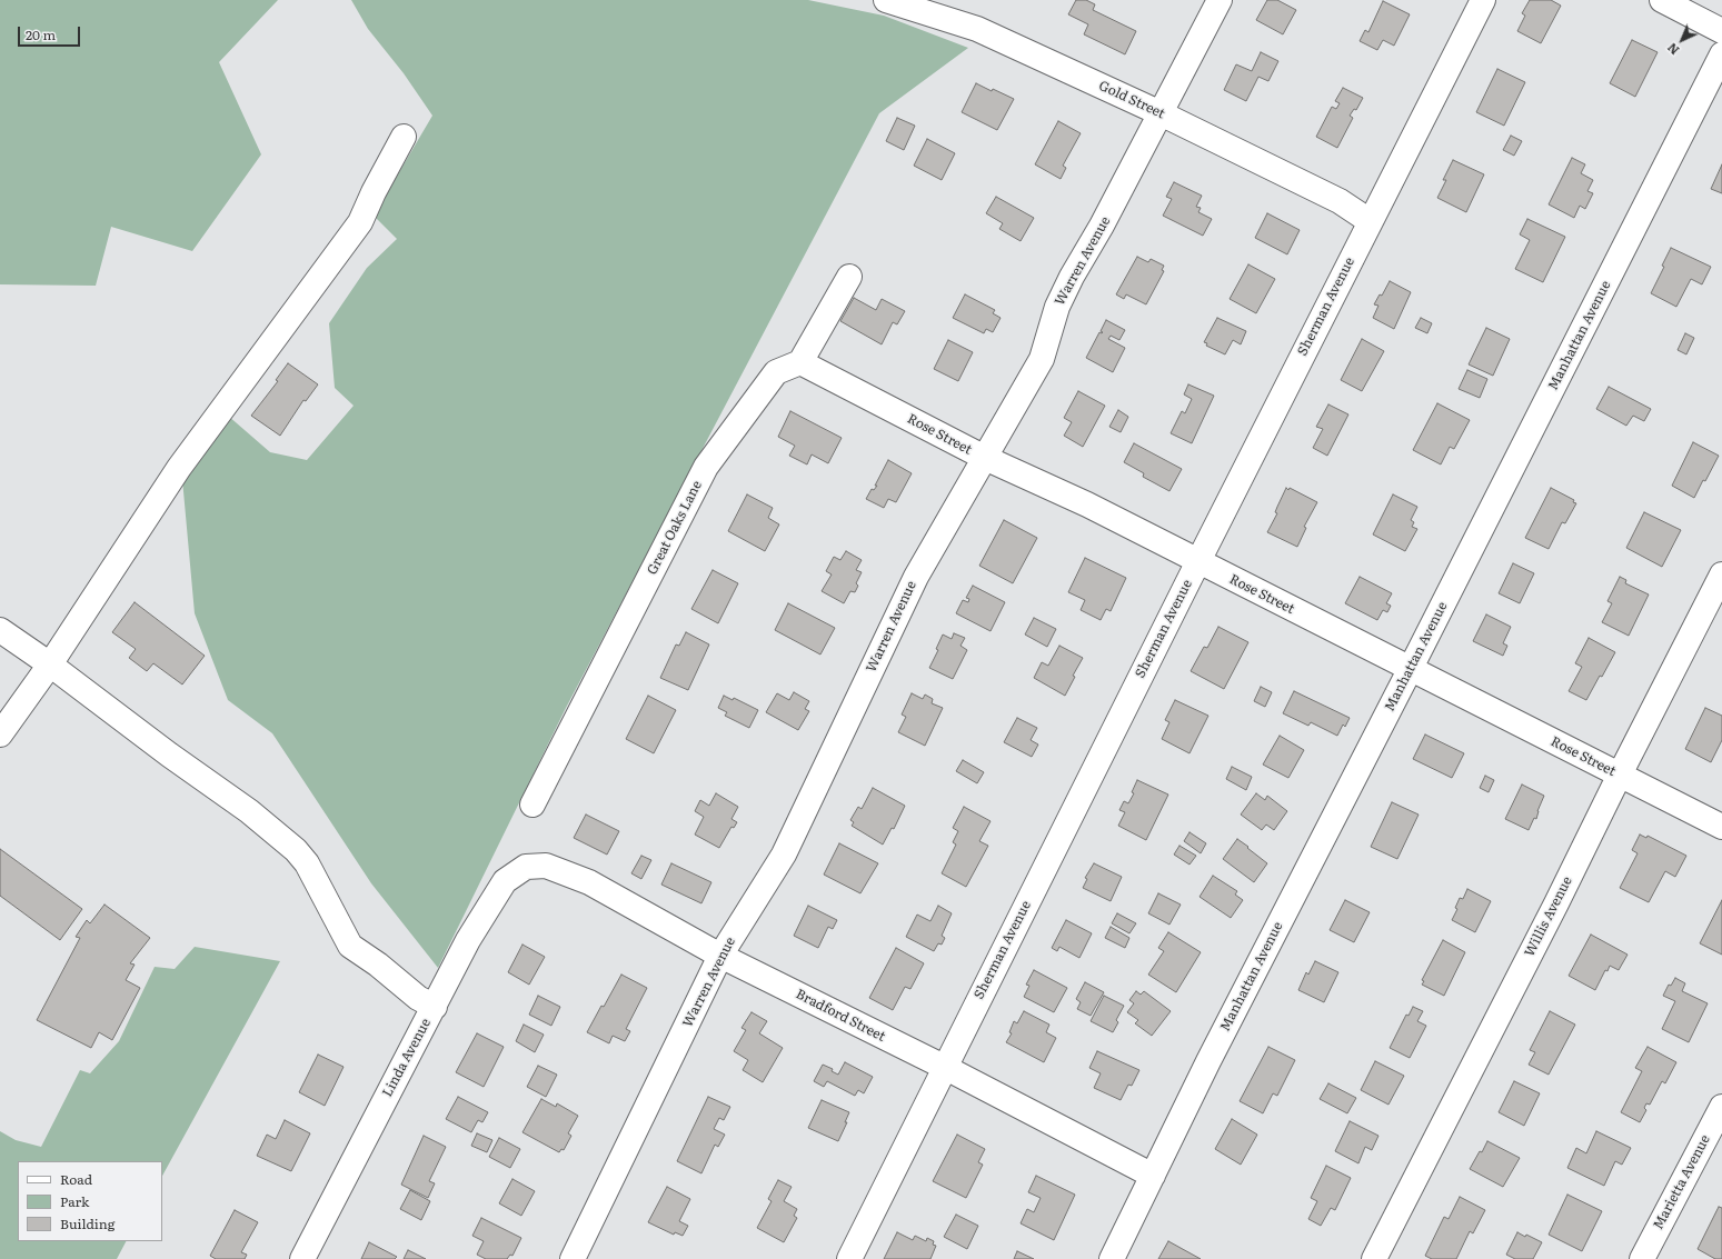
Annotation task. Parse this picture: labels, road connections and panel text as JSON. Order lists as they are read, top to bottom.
{
  "streets": {
    "street": [
      "Gold Street",
      "Warren Avenue",
      "Sherman Avenue",
      "Manhattan Avenue",
      "Rose Street",
      "Great Oaks Lane",
      "Willis Avenue",
      "Bradford Street",
      "Linda Avenue",
      "Marietta Avenue"
    ]
  },
  "crossings": [
    ["Gold Street", "Warren Avenue"],
    ["Gold Street", "Sherman Avenue"],
    ["Warren Avenue", "Rose Street"],
    ["Warren Avenue", "Bradford Street"],
    ["Sherman Avenue", "Rose Street"],
    ["Sherman Avenue", "Bradford Street"],
    ["Manhattan Avenue", "Rose Street"],
    ["Manhattan Avenue", "Bradford Street"],
    ["Rose Street", "Great Oaks Lane"],
    ["Rose Street", "Willis Avenue"],
    ["Bradford Street", "Linda Avenue"]
  ],
  "legend": ["Road", "Park", "Building"],
  "scale_bar": "20 m",
  "north": "bottom left"
}
